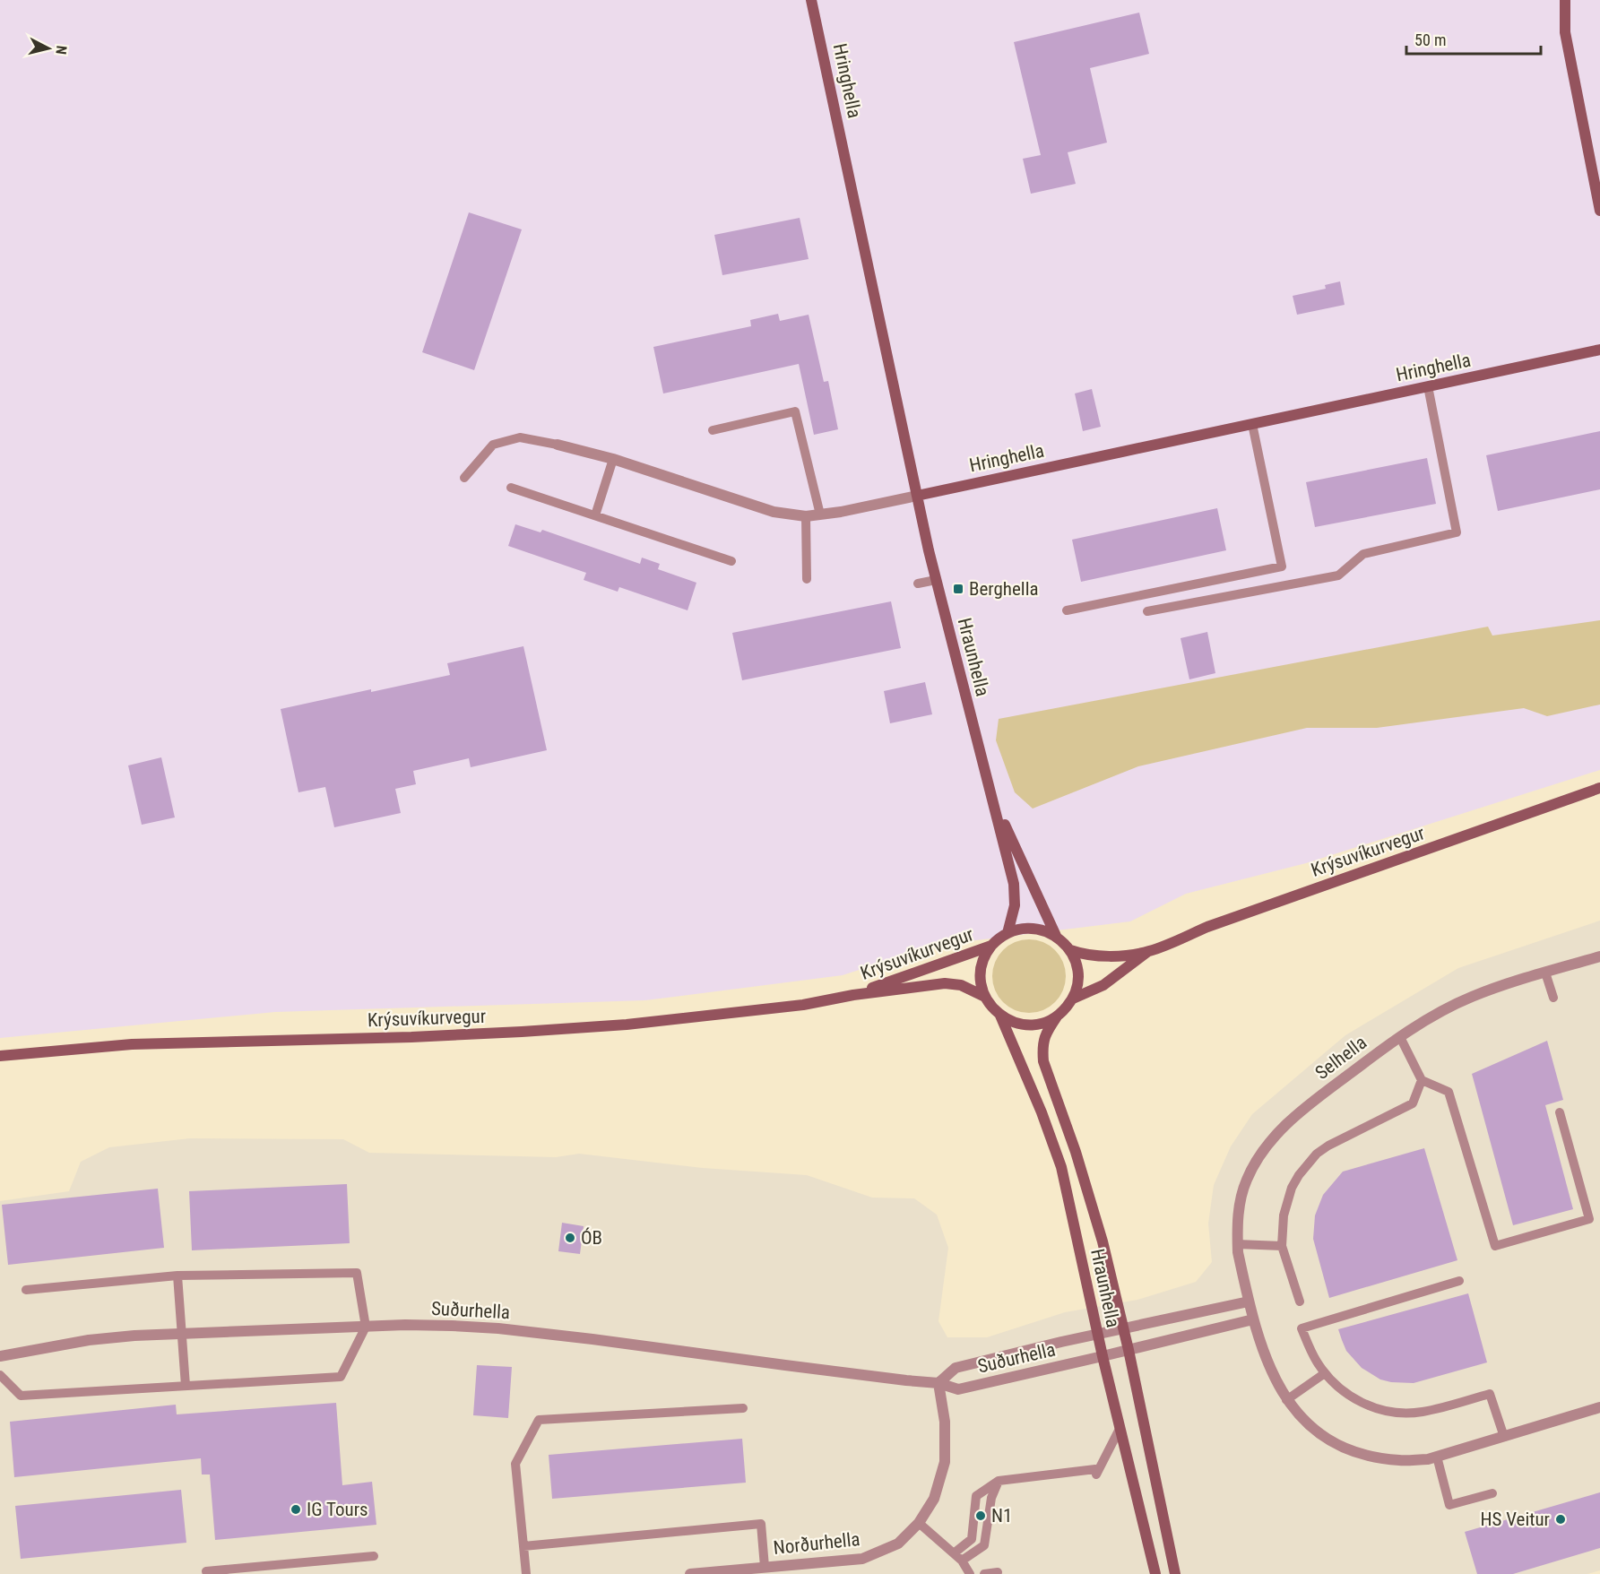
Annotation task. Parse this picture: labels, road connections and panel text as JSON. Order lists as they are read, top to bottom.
{
  "streets": {
    "street": [
      "Hringhella",
      "Hraunhella",
      "Krýsuvíkurvegur",
      "Selhella",
      "Suðurhella",
      "Norðurhella"
    ]
  },
  "crossings": [
    ["Hringhella", "Hraunhella"],
    ["Hraunhella", "Krýsuvíkurvegur"],
    ["Hraunhella", "Suðurhella"],
    ["Suðurhella", "Norðurhella"]
  ],
  "places": {
    "transit": ["Berghella"],
    "other": [
      "ÓB",
      "IG Tours",
      "N1",
      "HS Veitur"
    ]
  },
  "scale_bar": "50 m",
  "north": "right"
}
